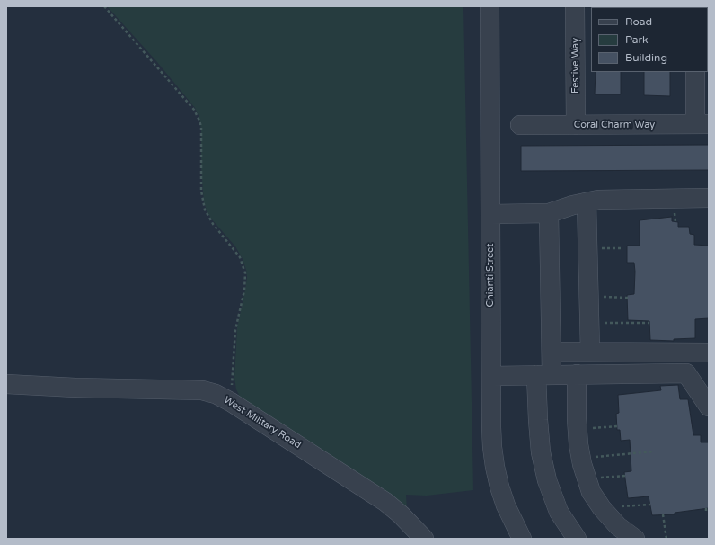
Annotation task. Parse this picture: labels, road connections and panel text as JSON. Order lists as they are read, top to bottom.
{
  "streets": {
    "street": [
      "Festive Way",
      "Coral Charm Way",
      "Chianti Street",
      "West Military Road"
    ]
  },
  "crossings": [
    ["Festive Way", "Coral Charm Way"]
  ],
  "legend": ["Road", "Park", "Building"]
}
